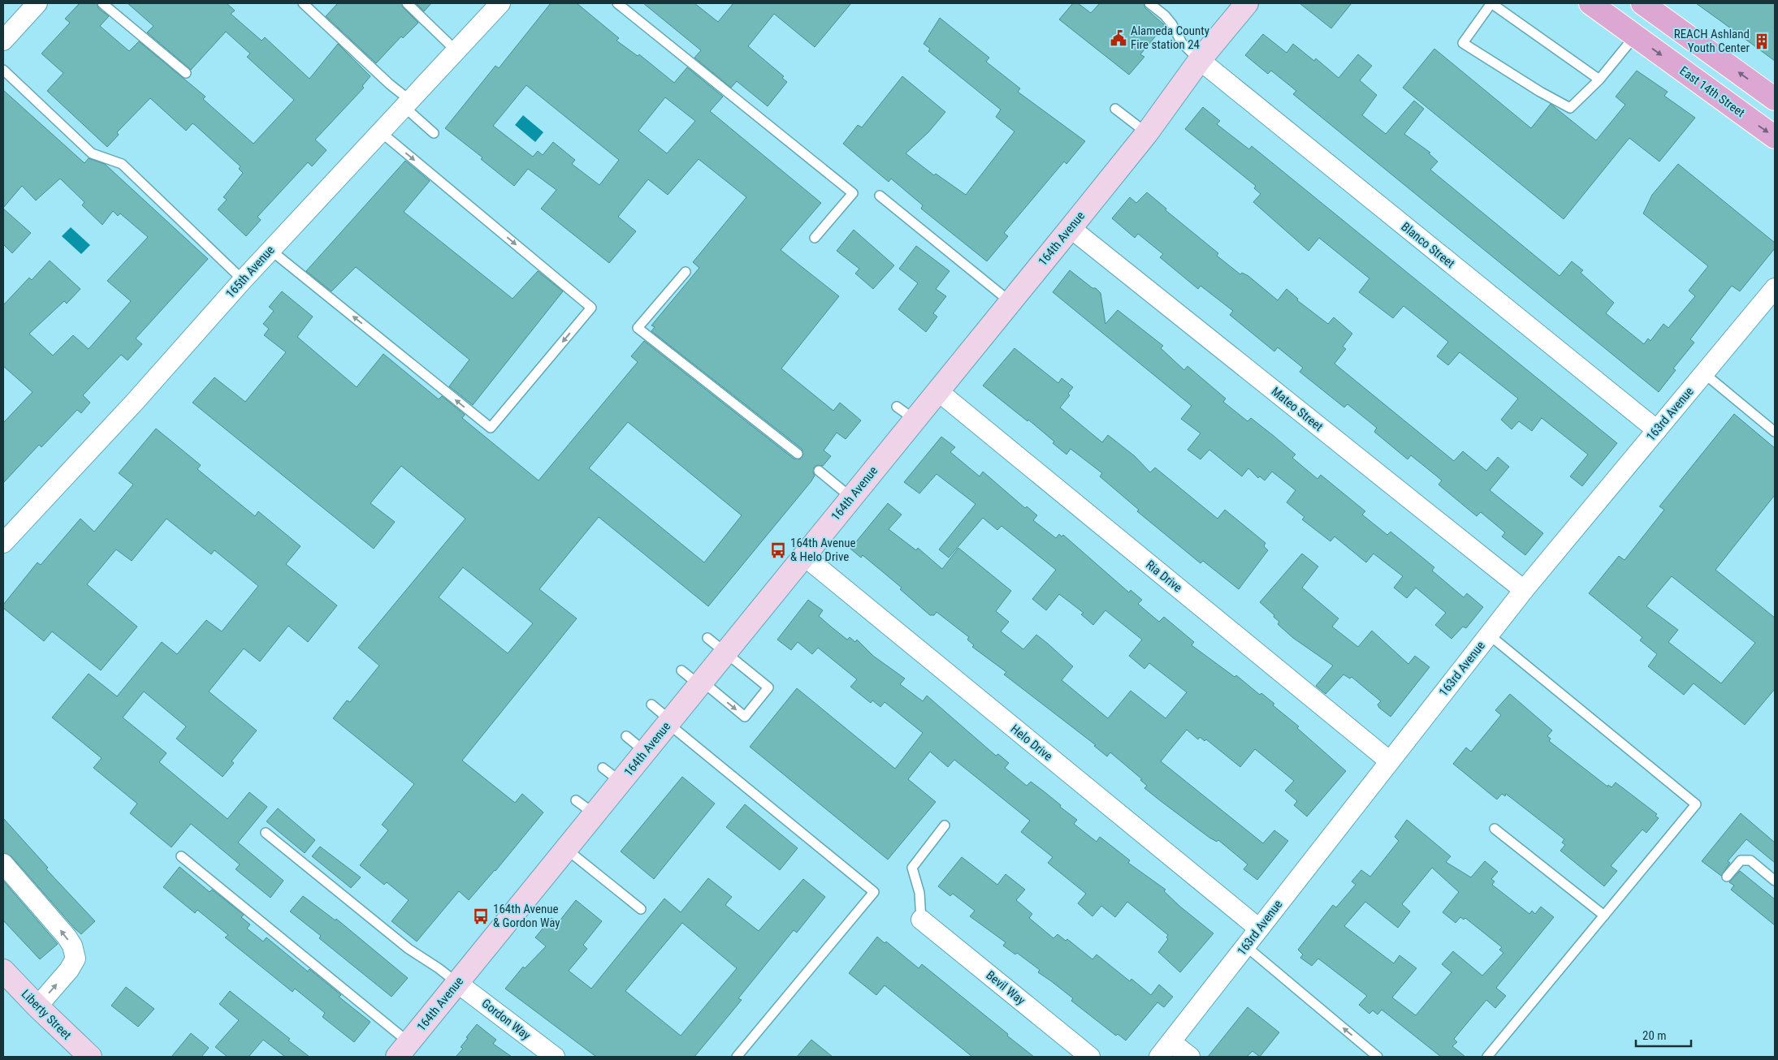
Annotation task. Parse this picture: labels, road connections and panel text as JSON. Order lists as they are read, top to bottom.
{
  "streets": {
    "main road": ["East 14th Street"],
    "street": [
      "164th Avenue",
      "Blanco Street",
      "165th Avenue",
      "Mateo Street",
      "163rd Avenue",
      "Ria Drive",
      "Helo Drive",
      "Bevil Way",
      "Liberty Street",
      "Gordon Way"
    ]
  },
  "crossings": [
    ["164th Avenue", "Blanco Street"],
    ["164th Avenue", "Mateo Street"],
    ["164th Avenue", "Ria Drive"],
    ["164th Avenue", "Helo Drive"],
    ["164th Avenue", "Gordon Way"],
    ["Blanco Street", "163rd Avenue"],
    ["Mateo Street", "163rd Avenue"],
    ["163rd Avenue", "Ria Drive"],
    ["163rd Avenue", "Helo Drive"]
  ],
  "places": {
    "public building": ["Alameda County Fire station 24"],
    "building": ["REACH Ashland Youth Center"],
    "bus stop": ["164th Avenue & Helo Drive", "164th Avenue & Gordon Way"]
  },
  "scale_bar": "20 m"
}
